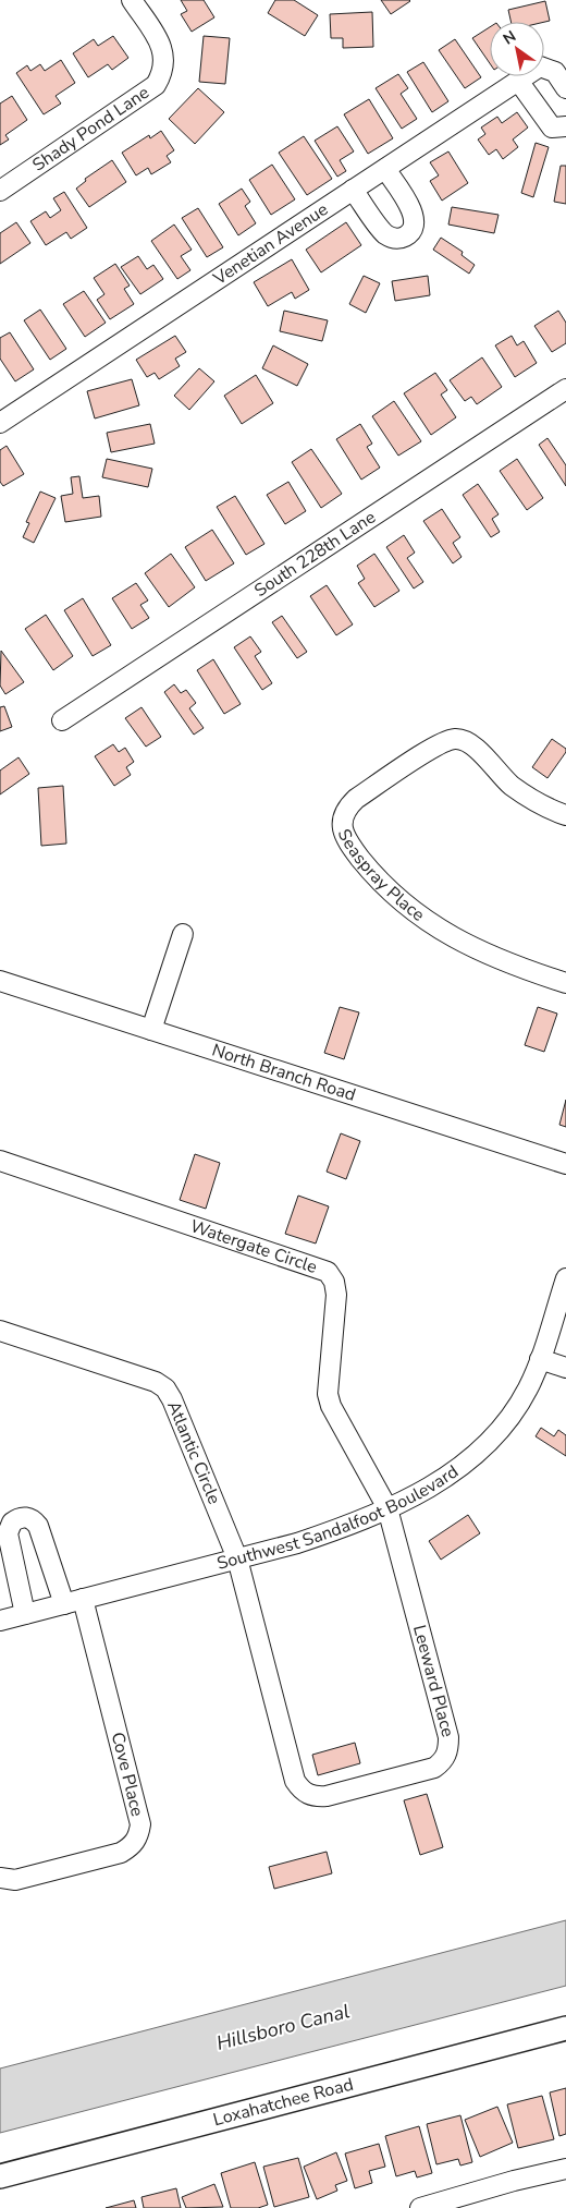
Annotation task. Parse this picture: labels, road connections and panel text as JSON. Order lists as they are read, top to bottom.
{
  "streets": {
    "main road": ["Loxahatchee Road"],
    "street": [
      "Shady Pond Lane",
      "Venetian Avenue",
      "South 228th Lane",
      "Seaspray Place",
      "North Branch Road",
      "Watergate Circle",
      "Atlantic Circle",
      "Southwest Sandalfoot Boulevard",
      "Leeward Place",
      "Cove Place"
    ]
  },
  "crossings": [
    ["Watergate Circle", "Southwest Sandalfoot Boulevard"],
    ["Watergate Circle", "Leeward Place"],
    ["Atlantic Circle", "Southwest Sandalfoot Boulevard"],
    ["Atlantic Circle", "Leeward Place"],
    ["Southwest Sandalfoot Boulevard", "Leeward Place"],
    ["Southwest Sandalfoot Boulevard", "Cove Place"]
  ],
  "water": ["Hillsboro Canal"],
  "north": "top left"
}
